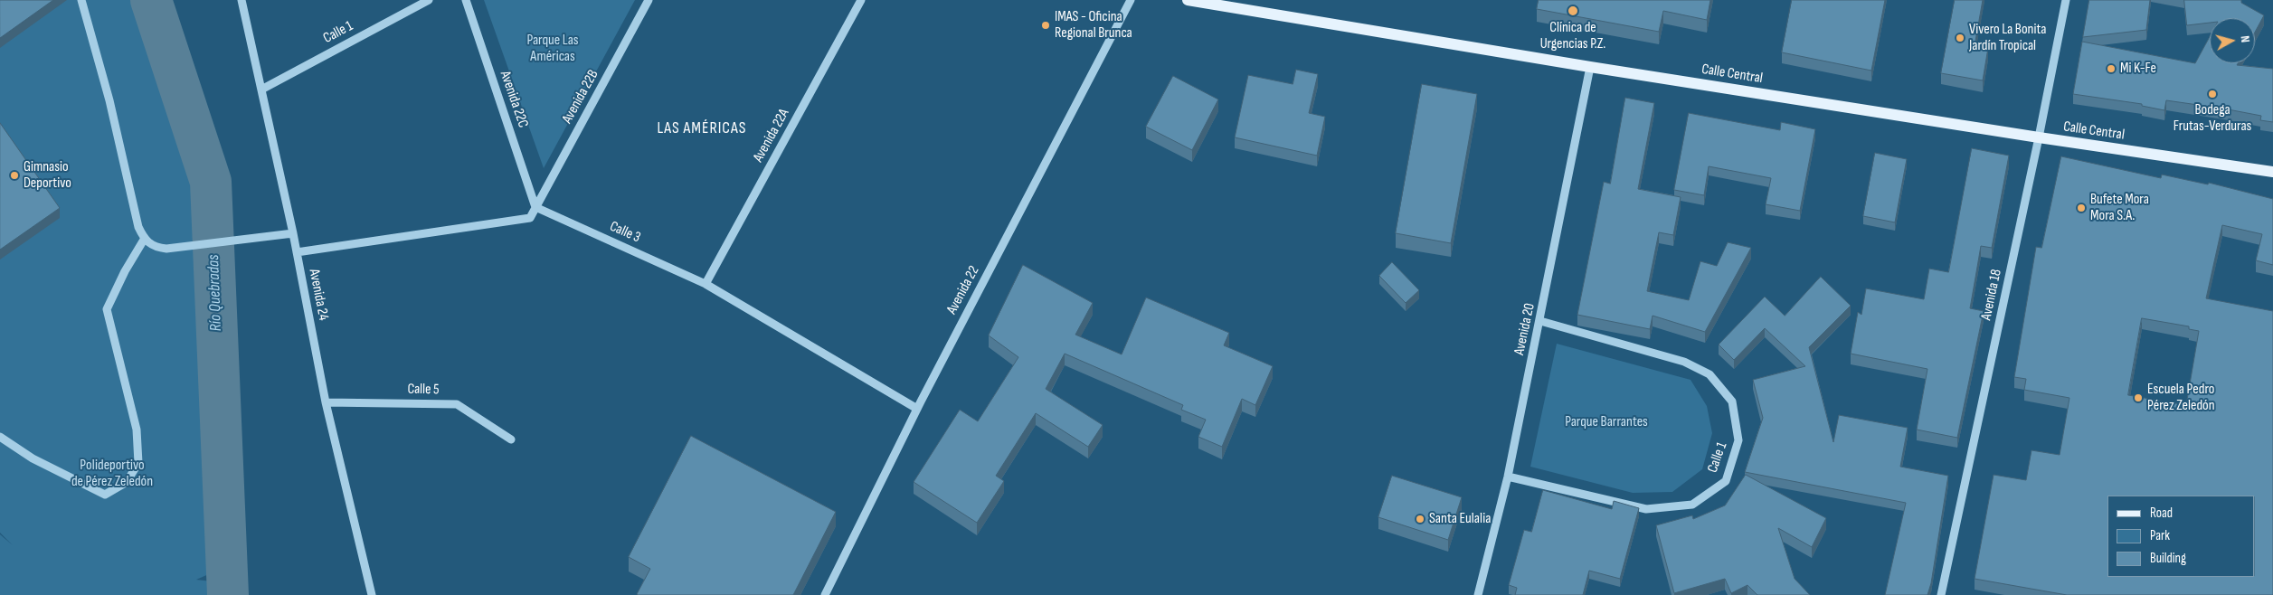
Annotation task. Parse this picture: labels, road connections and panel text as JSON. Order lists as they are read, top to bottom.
{
  "streets": {
    "main road": ["Calle Central"],
    "street": [
      "Calle 1",
      "Avenida 22B",
      "Avenida 22C",
      "Avenida 22A",
      "Calle 3",
      "Avenida 22",
      "Avenida 24",
      "Avenida 18",
      "Avenida 20",
      "Calle 5"
    ]
  },
  "crossings": [
    ["Calle 1", "Avenida 24"],
    ["Calle 1", "Avenida 20"],
    ["Calle Central", "Avenida 18"],
    ["Calle Central", "Avenida 20"],
    ["Avenida 22B", "Avenida 22C"],
    ["Avenida 22B", "Calle 3"],
    ["Avenida 22C", "Calle 3"],
    ["Avenida 22A", "Calle 3"],
    ["Calle 3", "Avenida 22"],
    ["Avenida 24", "Calle 5"]
  ],
  "districts": ["LAS AMÉRICAS"],
  "water": ["Río Quebradas"],
  "parks": ["Parque Las Américas", "Parque Barrantes", "Polideportivo de Pérez Zeledón"],
  "places": [
    "Clínica de Urgencias P.Z.",
    "IMAS - Oficina Regional Brunca",
    "Vivero La Bonita Jardín Tropical",
    "Mi K-Fe",
    "Bodega Frutas-Verduras",
    "Gimnasio Deportivo",
    "Bufete Mora Mora S.A.",
    "Escuela Pedro Pérez Zeledón",
    "Santa Eulalia"
  ],
  "legend": ["Road", "Park", "Building"],
  "north": "right"
}
